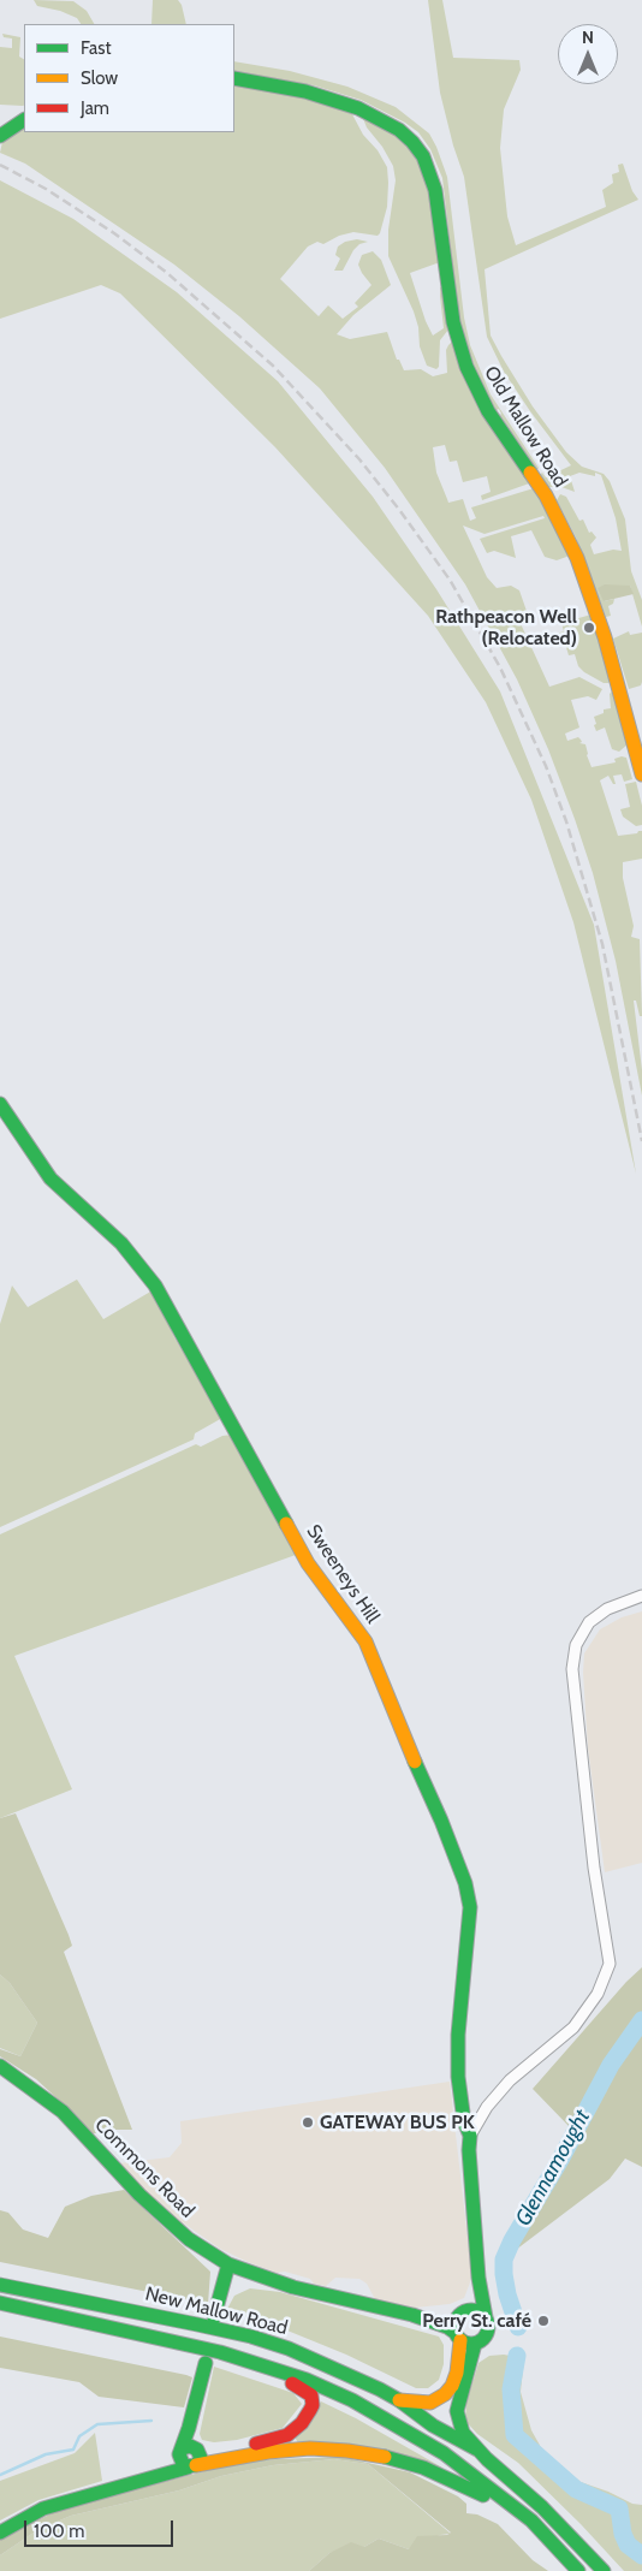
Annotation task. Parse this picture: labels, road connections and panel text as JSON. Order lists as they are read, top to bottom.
{
  "streets": {
    "main road": [
      "Old Mallow Road",
      "Sweeneys Hill",
      "Commons Road",
      "New Mallow Road"
    ]
  },
  "water": ["Glennamought"],
  "places": ["Rathpeacon Well (Relocated)", "GATEWAY BUS PK", "Perry St. café"],
  "legend": ["Fast", "Slow", "Jam"],
  "scale_bar": "100 m",
  "north": "top"
}
